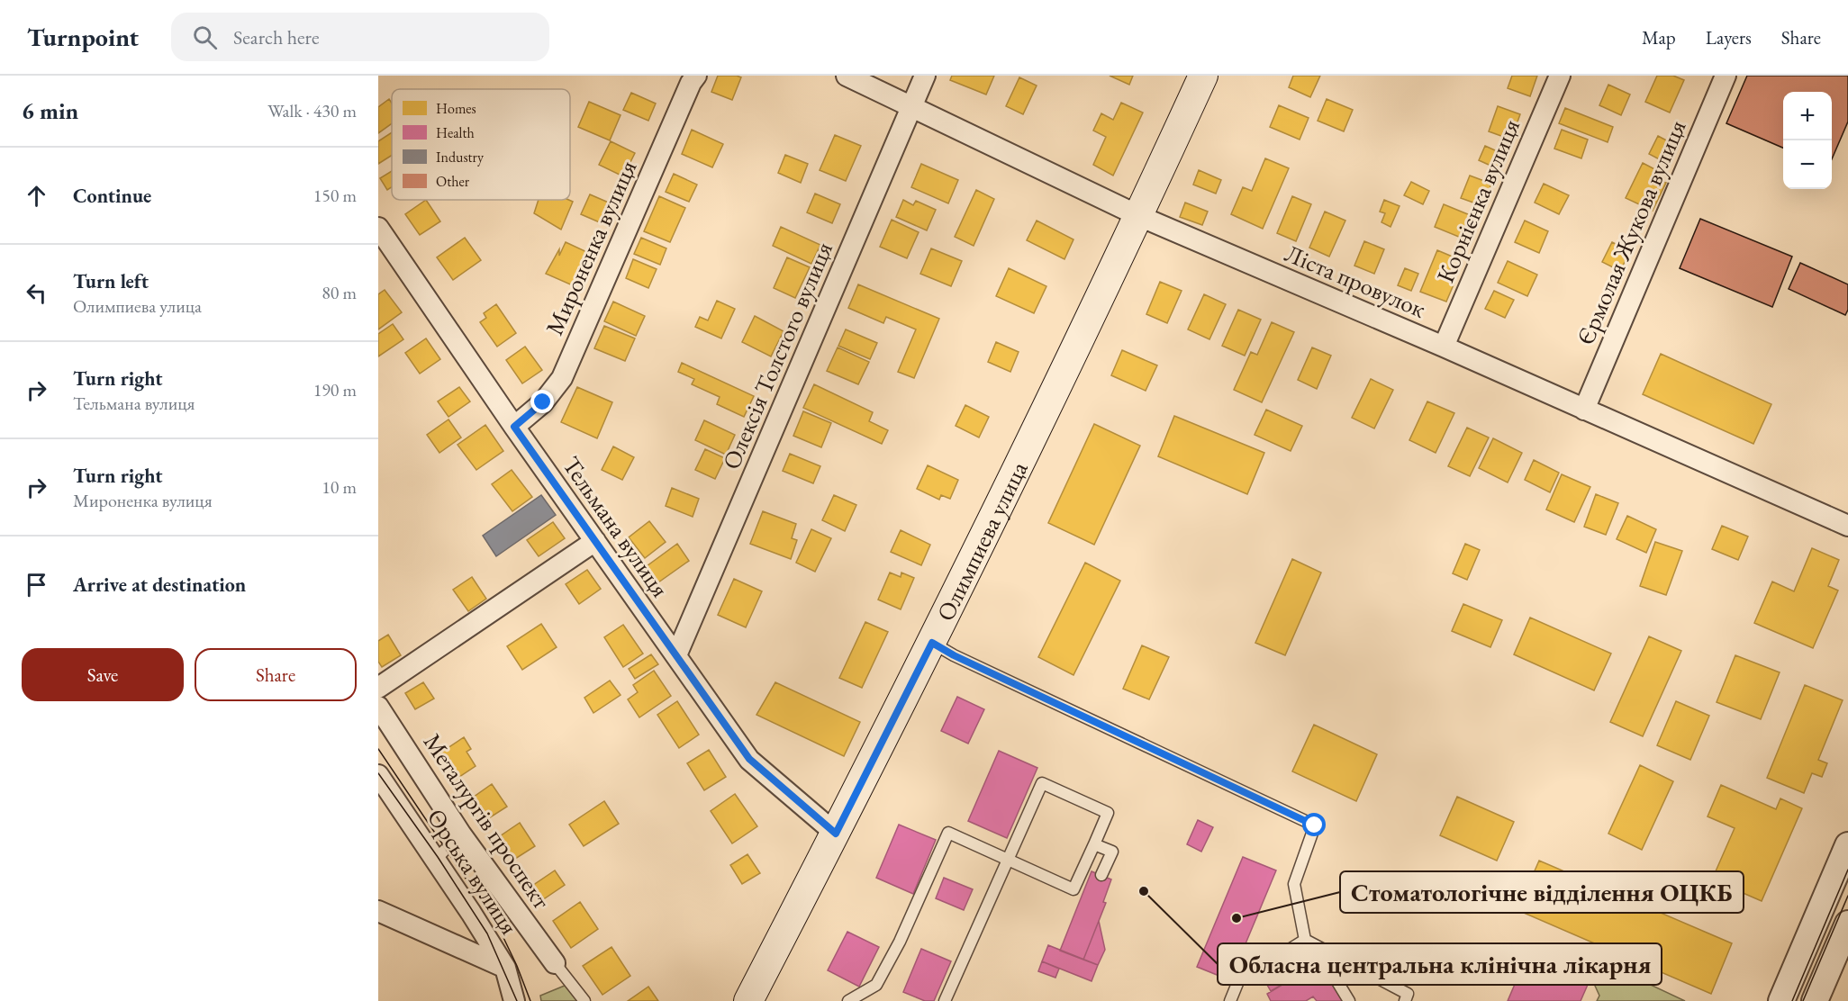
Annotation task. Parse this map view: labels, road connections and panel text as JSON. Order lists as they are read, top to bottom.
{
  "streets": {
    "main road": ["Олимпиева улица"],
    "street": [
      "Корнієнка вулиця",
      "Єрмолая Жукова вулиця",
      "Мироненка вулиця",
      "Ліста провулок",
      "Олексія Толстого вулиця",
      "Тельмана вулиця",
      "Металургів проспект",
      "Орська вулиця"
    ]
  },
  "crossings": [
    ["Корнієнка вулиця", "Ліста провулок"],
    ["Єрмолая Жукова вулиця", "Ліста провулок"],
    ["Мироненка вулиця", "Тельмана вулиця"],
    ["Ліста провулок", "Олексія Толстого вулиця"],
    ["Ліста провулок", "Олимпиева улица"],
    ["Олексія Толстого вулиця", "Тельмана вулиця"],
    ["Тельмана вулиця", "Олимпиева улица"]
  ],
  "places": ["Обласна центральна клінічна лікарня", "Стоматологічне відділення ОЦКБ"],
  "legend": [
    "Homes",
    "Health",
    "Industry",
    "Other"
  ],
  "page": {
    "header": "Turnpoint",
    "search": "Search here",
    "nav": ["Map", "Layers", "Share"],
    "heading": ["6 min", "Walk · 430 m"],
    "map_buttons": ["+", "−"],
    "list": [
      ["Continue", "150 m"],
      ["Turn left", "Олимпиева улица", "80 m"],
      ["Turn right", "Тельмана вулиця", "190 m"],
      ["Turn right", "Мироненка вулиця", "10 m"],
      "Arrive at destination"
    ],
    "buttons": ["Save", "Share"]
  }
}
